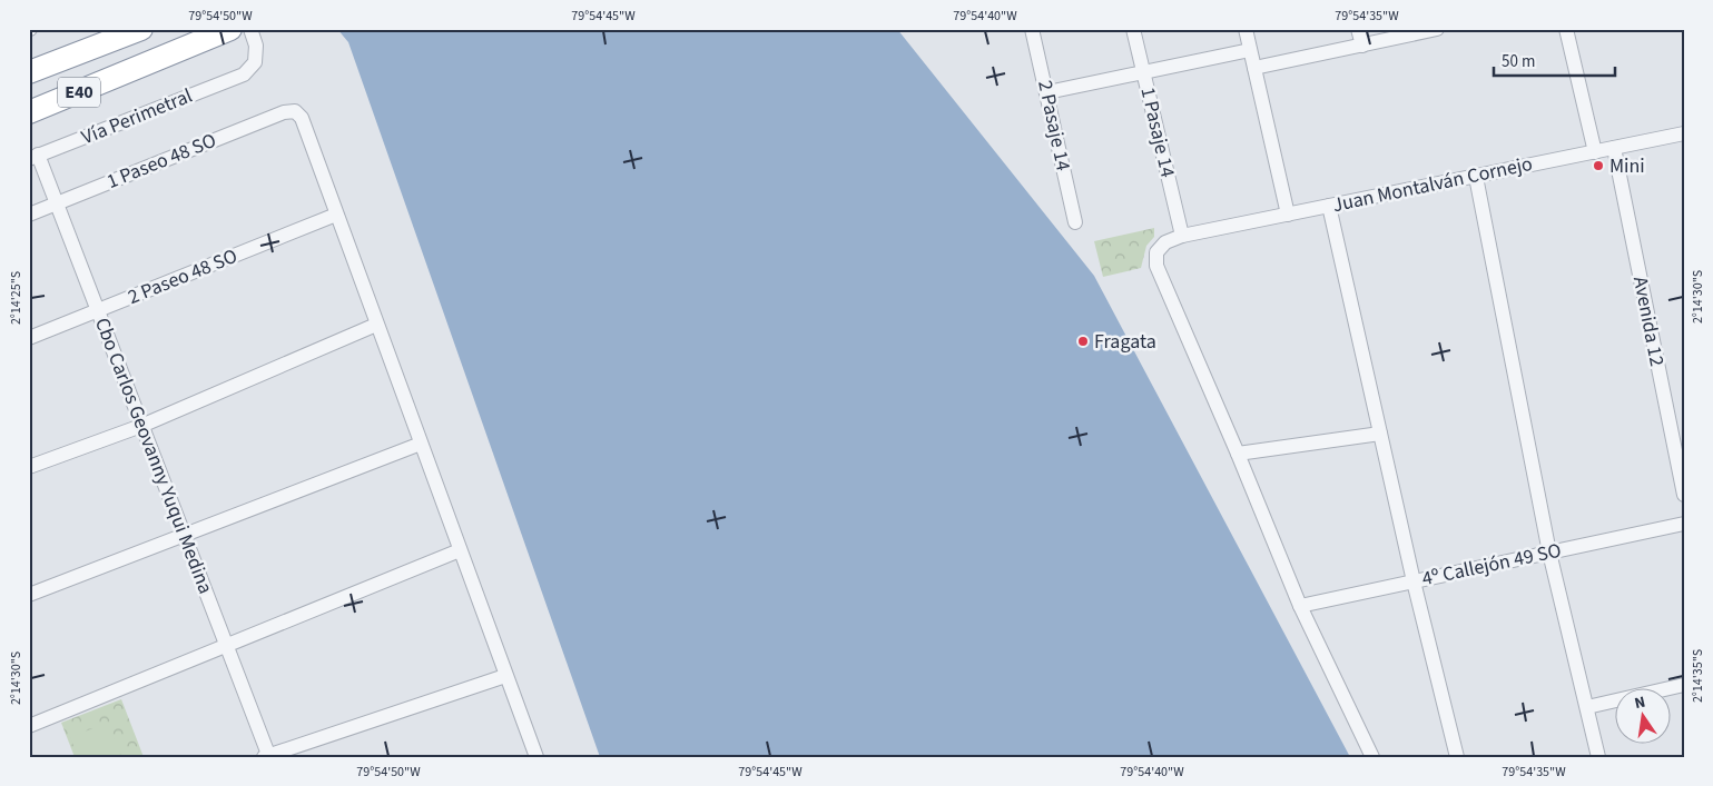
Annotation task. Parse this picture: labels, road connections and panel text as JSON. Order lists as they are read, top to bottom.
{
  "streets": {
    "highway": ["E40"],
    "street": [
      "Vía Perimetral",
      "2 Pasaje 14",
      "1 Pasaje 14",
      "1 Paseo 48 SO",
      "Juan Montalván Cornejo",
      "2 Paseo 48 SO",
      "Avenida 12",
      "Cbo Carlos Geovanny Yuqui Medina",
      "4º Callejón 49 SO"
    ]
  },
  "crossings": [
    ["Vía Perimetral", "Cbo Carlos Geovanny Yuqui Medina"],
    ["1 Pasaje 14", "Juan Montalván Cornejo"],
    ["1 Paseo 48 SO", "2 Paseo 48 SO"],
    ["1 Paseo 48 SO", "Cbo Carlos Geovanny Yuqui Medina"],
    ["Juan Montalván Cornejo", "Avenida 12"],
    ["2 Paseo 48 SO", "Cbo Carlos Geovanny Yuqui Medina"]
  ],
  "places": ["Mini", "Fragata"],
  "scale_bar": "50 m",
  "north": "top",
  "coordinates": [
    "79°54'50\"W",
    "79°54'45\"W",
    "79°54'40\"W",
    "79°54'35\"W",
    "2°14'30\"S",
    "2°14'25\"S",
    "2°14'35\"S"
  ]
}
